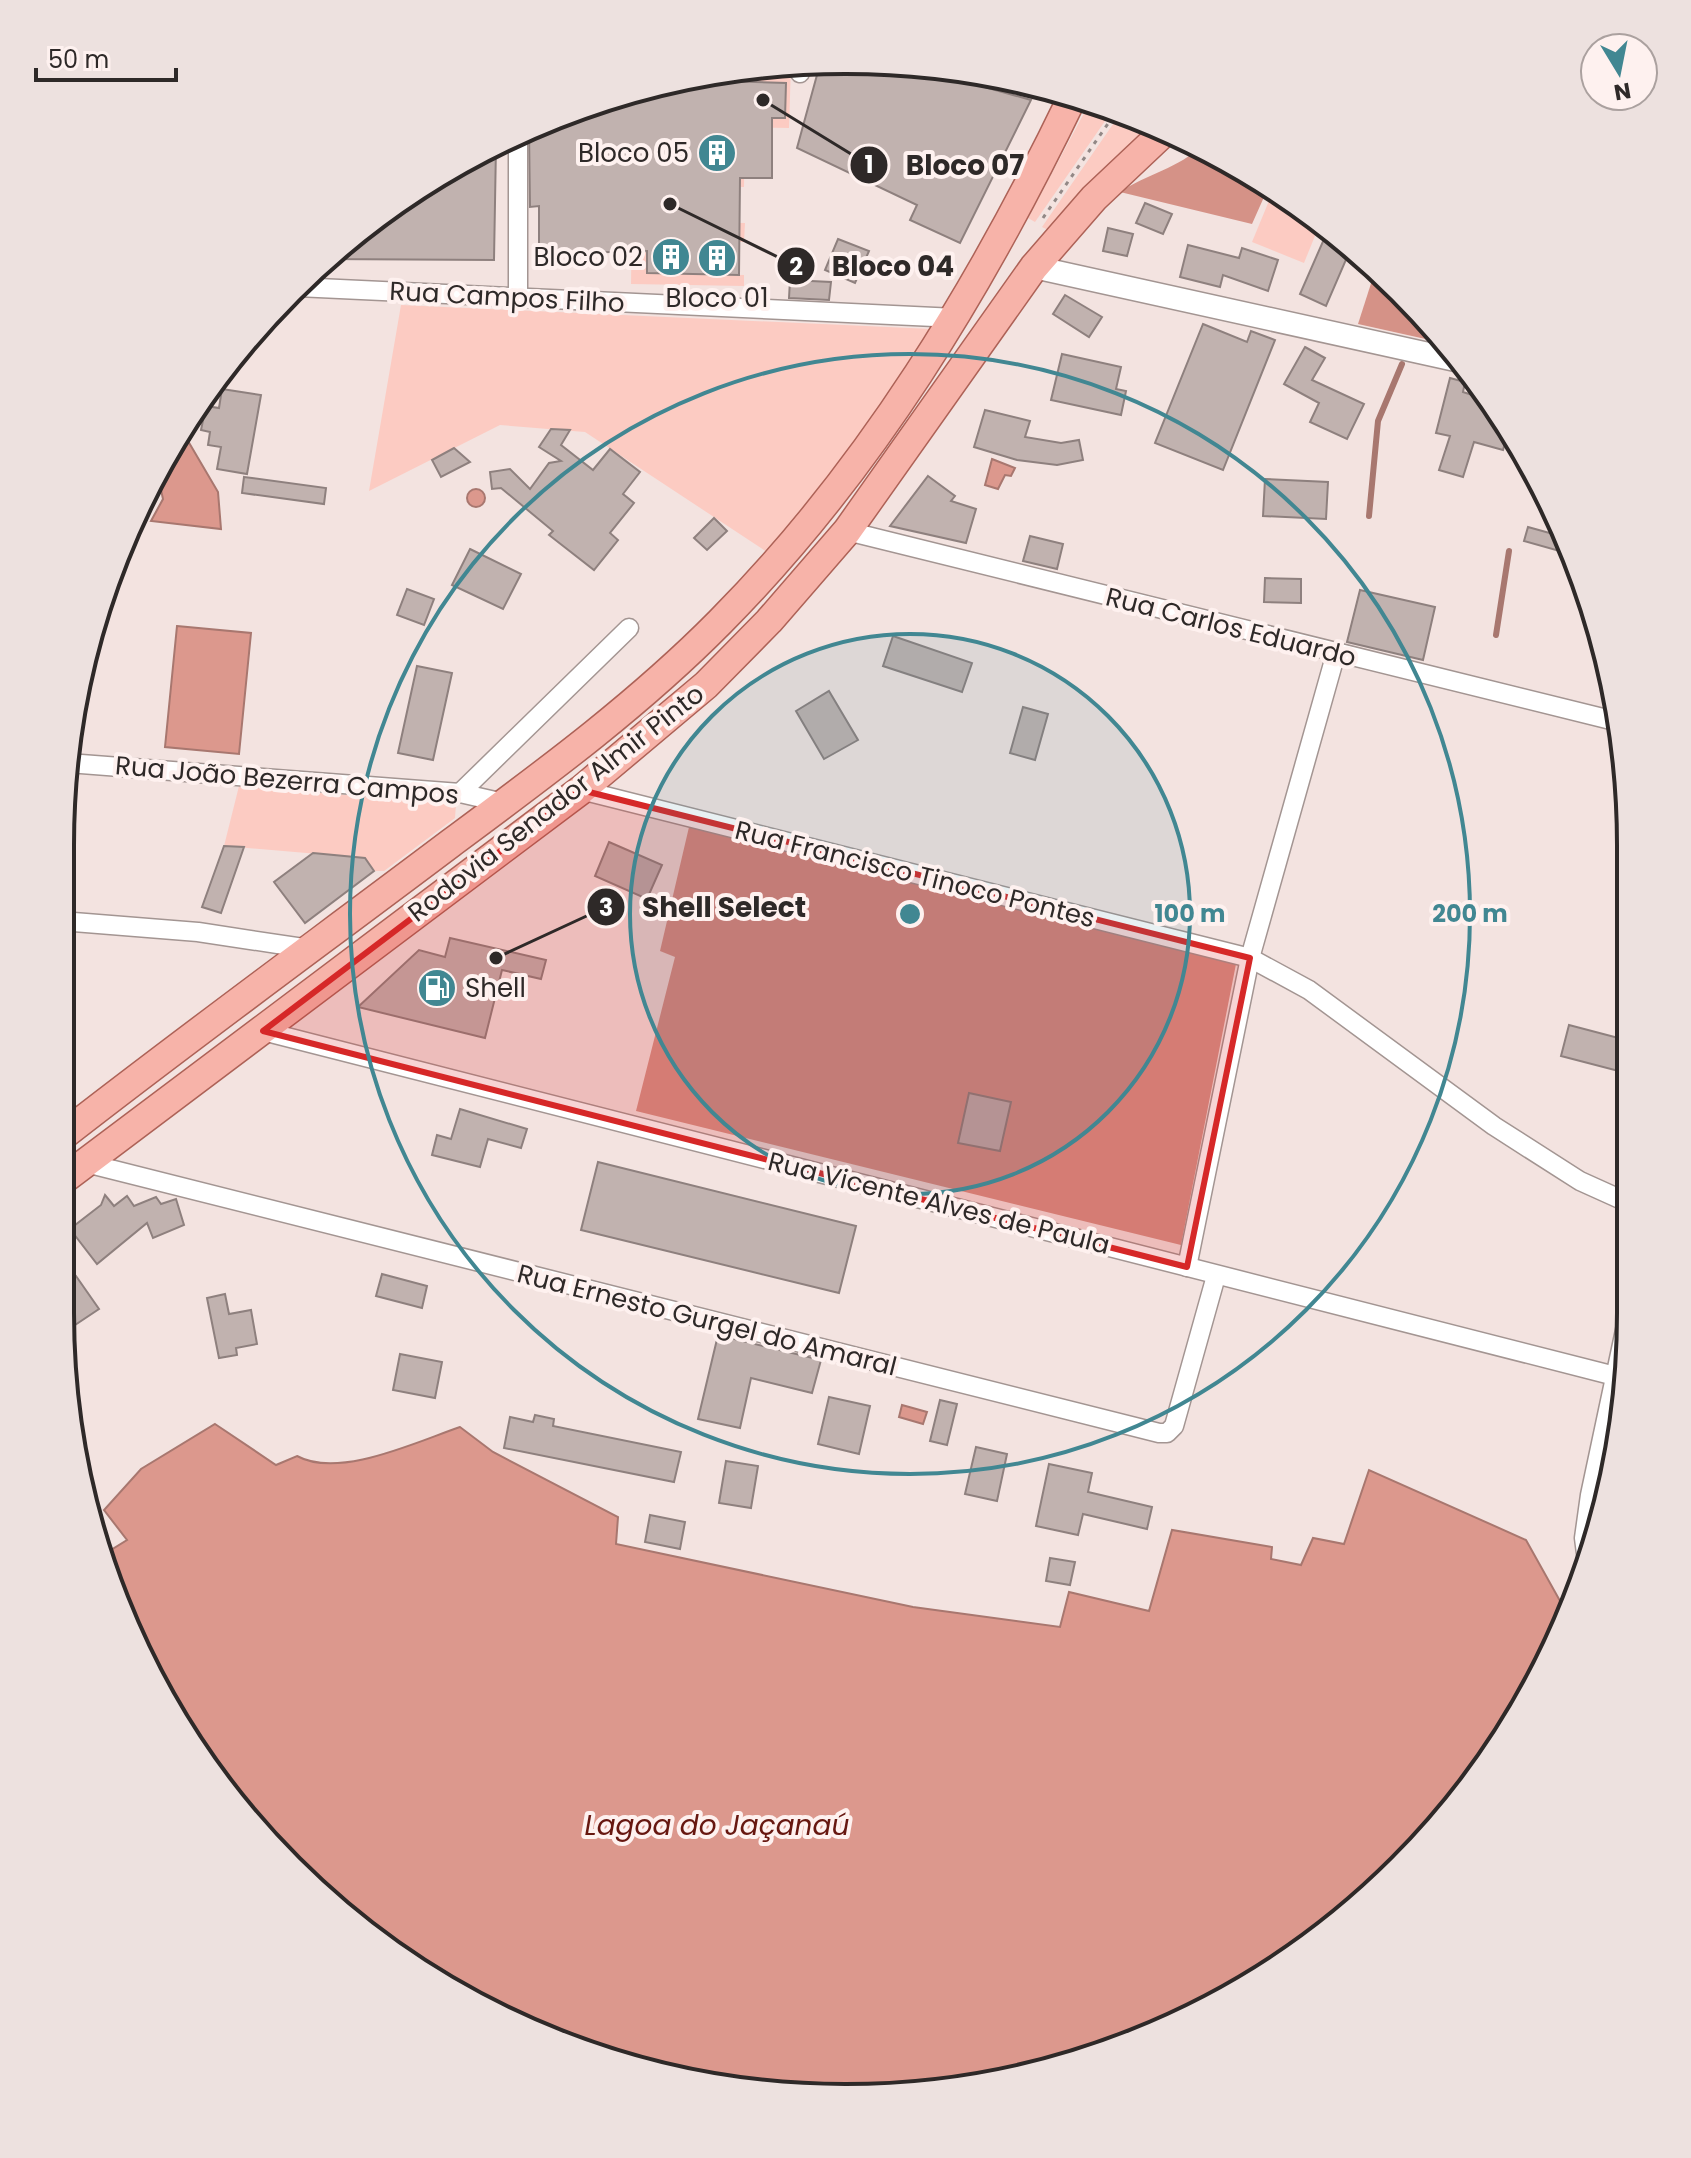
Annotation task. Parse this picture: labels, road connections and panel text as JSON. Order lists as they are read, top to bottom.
{
  "streets": {
    "main road": ["Rodovia Senador Almir Pinto"],
    "street": [
      "Rua Campos Filho",
      "Rua Carlos Eduardo",
      "Rua João Bezerra Campos",
      "Rua Francisco Tinoco Pontes",
      "Rua Vicente Alves de Paula",
      "Rua Ernesto Gurgel do Amaral"
    ]
  },
  "crossings": [
    ["Rua Campos Filho", "Rodovia Senador Almir Pinto"],
    ["Rua Carlos Eduardo", "Rodovia Senador Almir Pinto"],
    ["Rua João Bezerra Campos", "Rodovia Senador Almir Pinto"],
    ["Rodovia Senador Almir Pinto", "Rua Francisco Tinoco Pontes"],
    ["Rodovia Senador Almir Pinto", "Rua Vicente Alves de Paula"],
    ["Rodovia Senador Almir Pinto", "Rua Ernesto Gurgel do Amaral"],
    ["Rua Vicente Alves de Paula", "Rua Ernesto Gurgel do Amaral"]
  ],
  "water": ["Lagoa do Jaçanaú"],
  "places": {
    "other": ["Bloco 07", "Bloco 04", "Shell Select"],
    "building": ["Bloco 05", "Bloco 02", "Bloco 01"],
    "fuel station": ["Shell"]
  },
  "scale_bar": "50 m",
  "north": "bottom",
  "rings": ["100 m", "200 m"]
}
